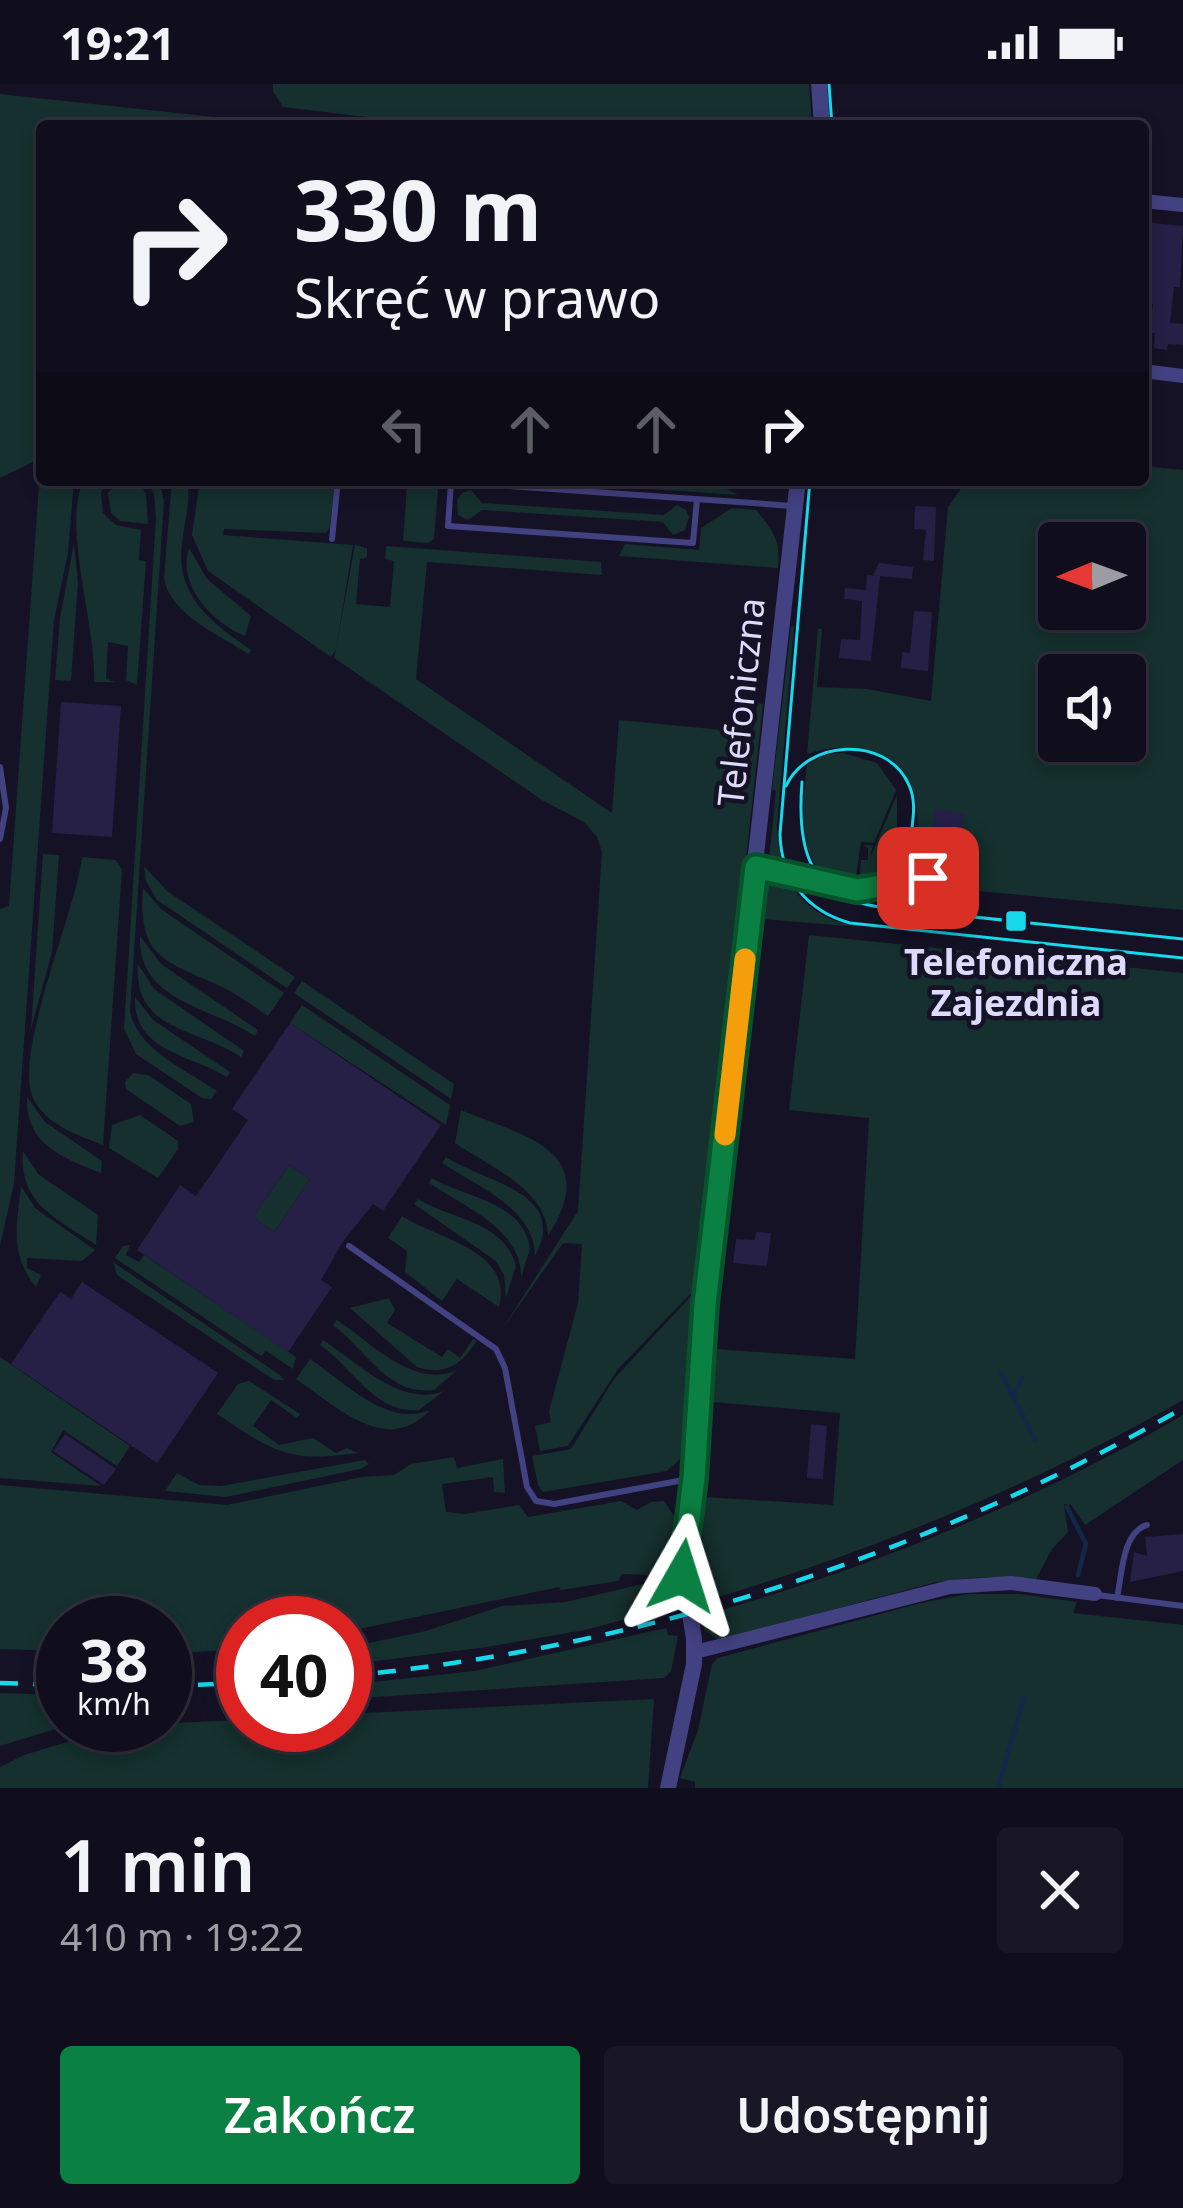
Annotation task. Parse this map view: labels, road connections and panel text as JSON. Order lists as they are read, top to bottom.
{
  "streets": {
    "street": ["Telefoniczna"]
  },
  "places": {
    "transit": ["Telefoniczna Zajezdnia"]
  },
  "north": "left",
  "page": {
    "status": "19:21",
    "turn": ["330 m", "Skręć w prawo"],
    "speed": "38 km/h",
    "limit": "40",
    "heading": ["1 min", "410 m · 19:22"],
    "buttons": ["Zakończ", "Udostępnij"]
  }
}
